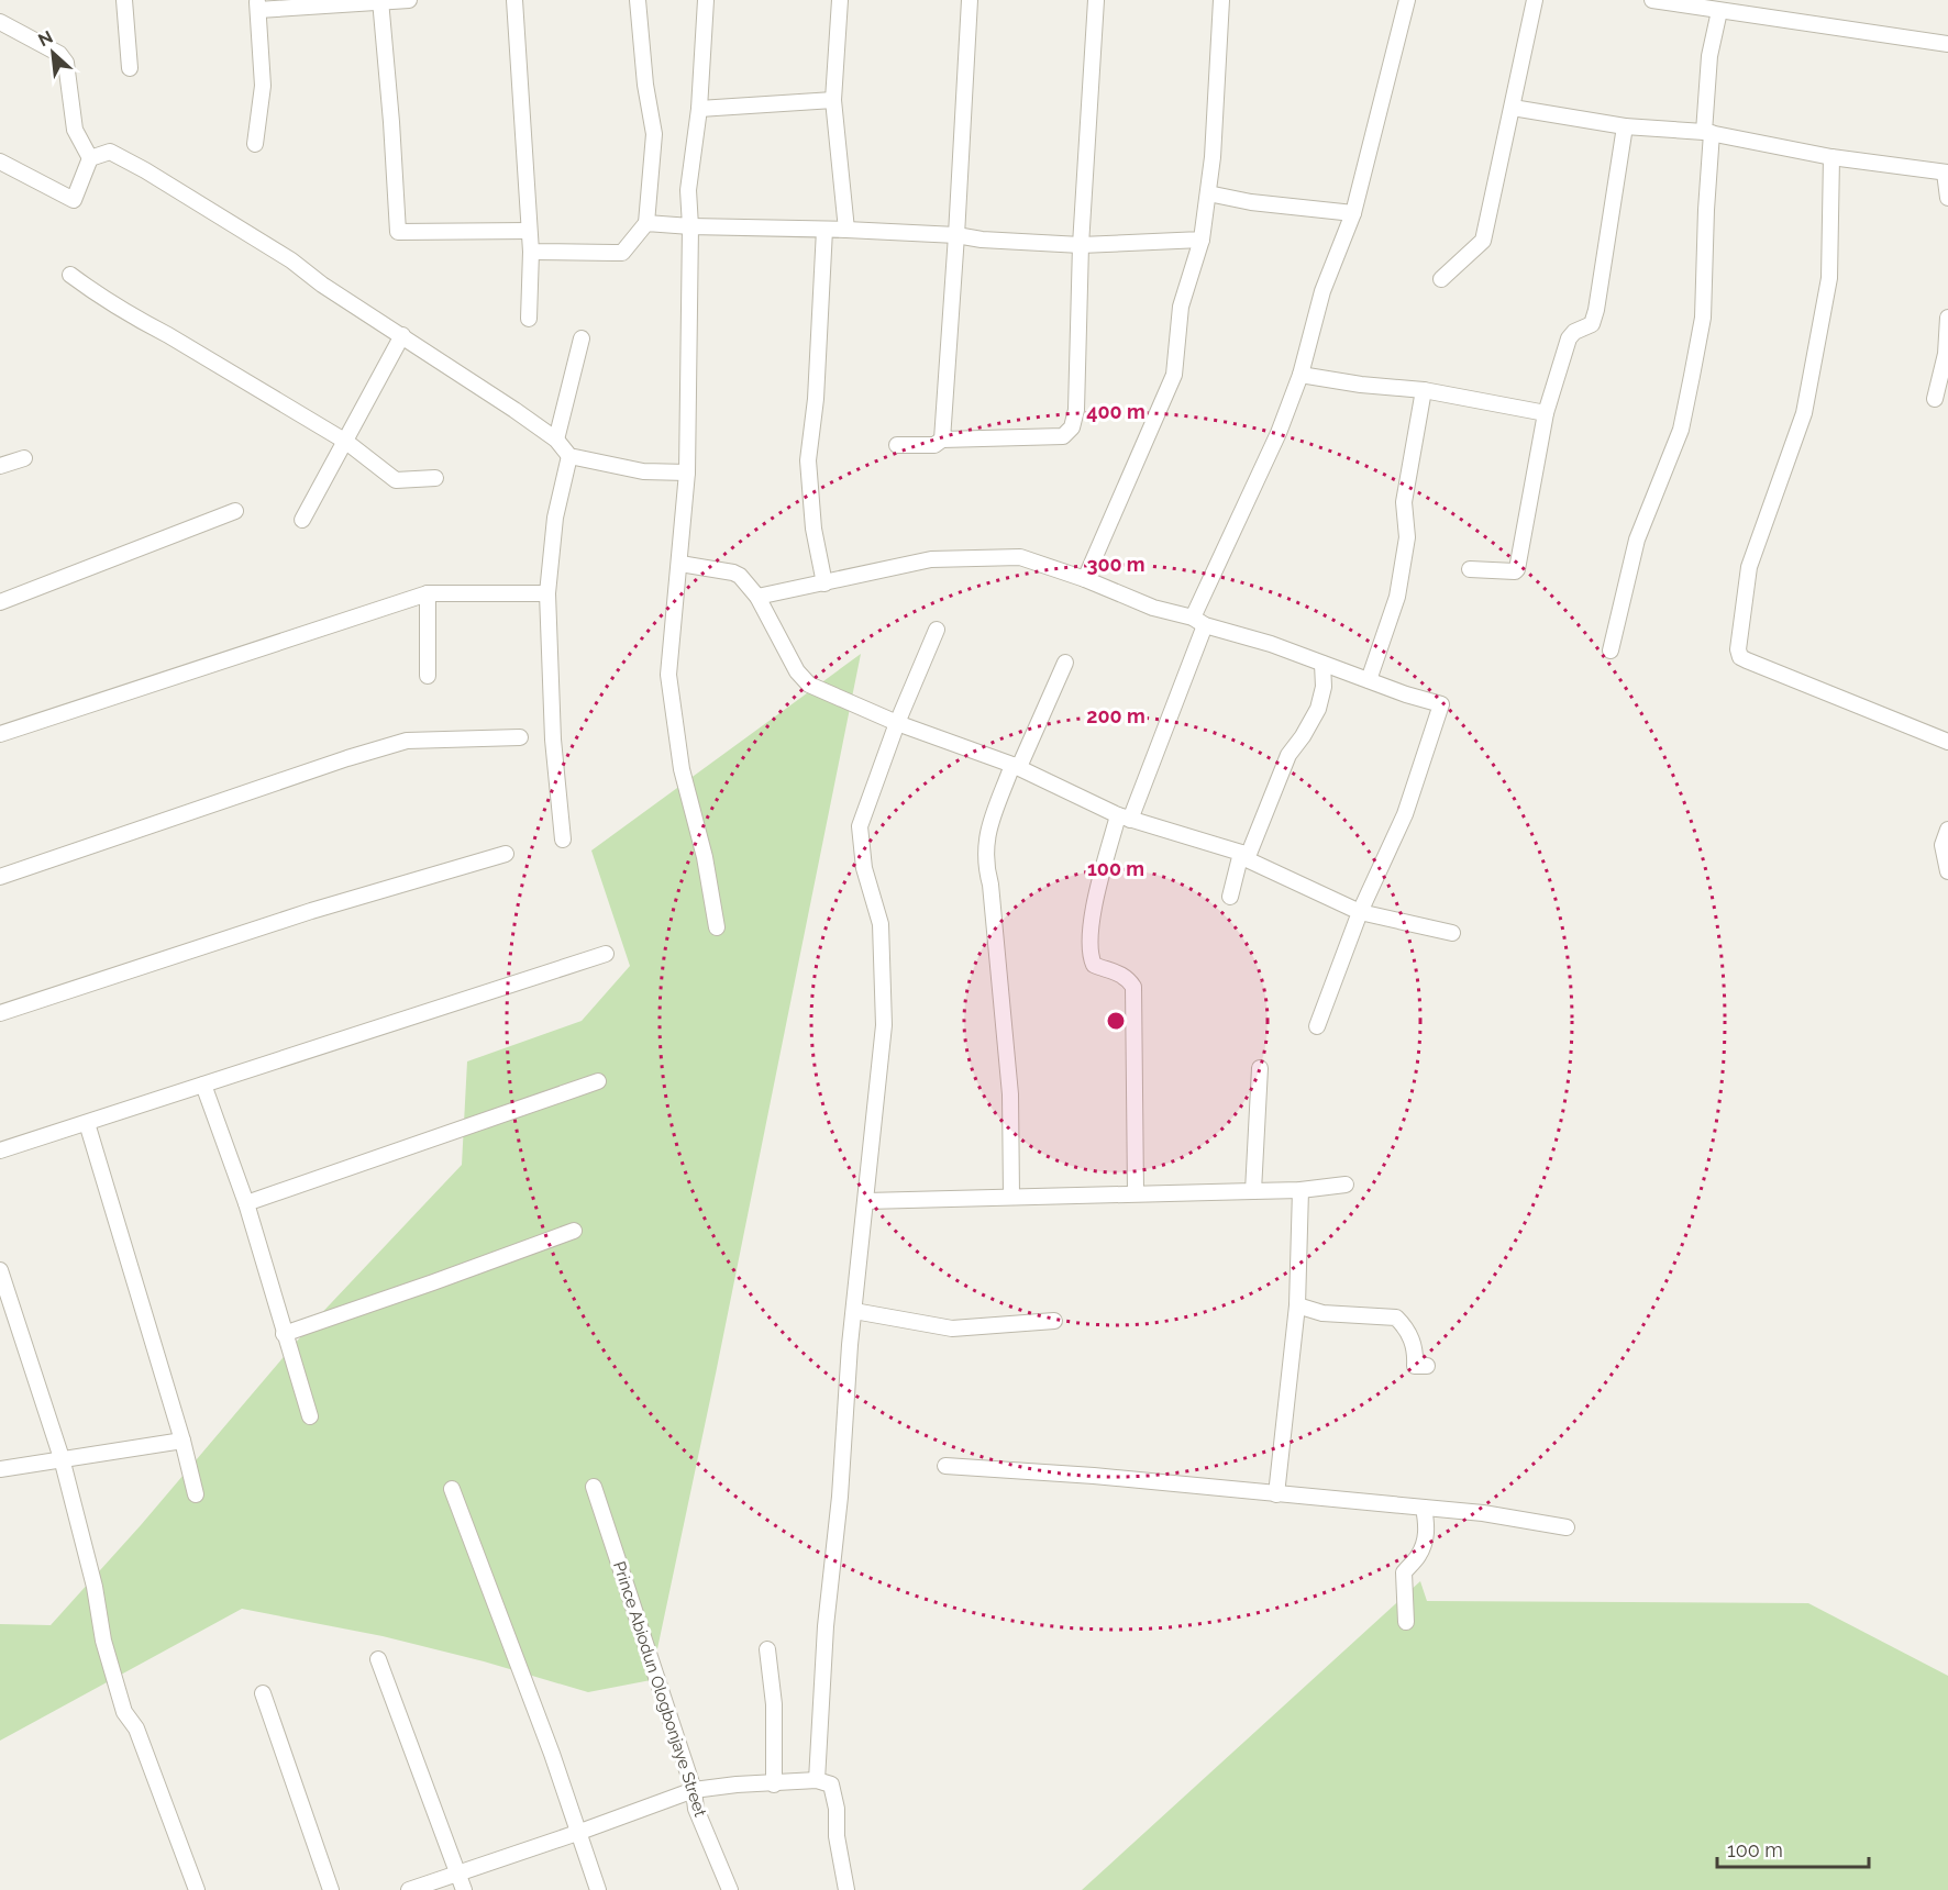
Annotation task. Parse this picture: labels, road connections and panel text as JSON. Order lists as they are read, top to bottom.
{
  "streets": {
    "street": ["Prince Abiodun Ologbonjaye Street"]
  },
  "scale_bar": "100 m",
  "north": "top left",
  "rings": [
    "400 m",
    "300 m",
    "200 m",
    "100 m"
  ]
}
